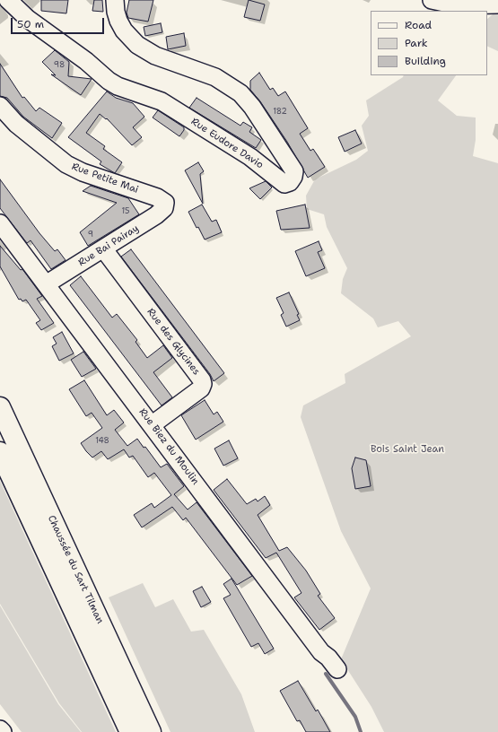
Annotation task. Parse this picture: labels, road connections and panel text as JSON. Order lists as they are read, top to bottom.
{
  "streets": {
    "highway": ["Chaussée du Sart Tilman"],
    "street": [
      "Rue Eudore Davio",
      "Rue Petite Mai",
      "Rue Bai Pairay",
      "Rue des Glycines",
      "Rue Biez du Moulin"
    ]
  },
  "crossings": [
    ["Rue Petite Mai", "Rue Bai Pairay"],
    ["Rue Bai Pairay", "Rue des Glycines"],
    ["Rue Bai Pairay", "Rue Biez du Moulin"],
    ["Rue des Glycines", "Rue Biez du Moulin"]
  ],
  "parks": ["Bois Saint Jean"],
  "house_numbers": [
    "98",
    "182",
    "15",
    "9",
    "148"
  ],
  "legend": ["Road", "Park", "Building"],
  "scale_bar": "50 m"
}
